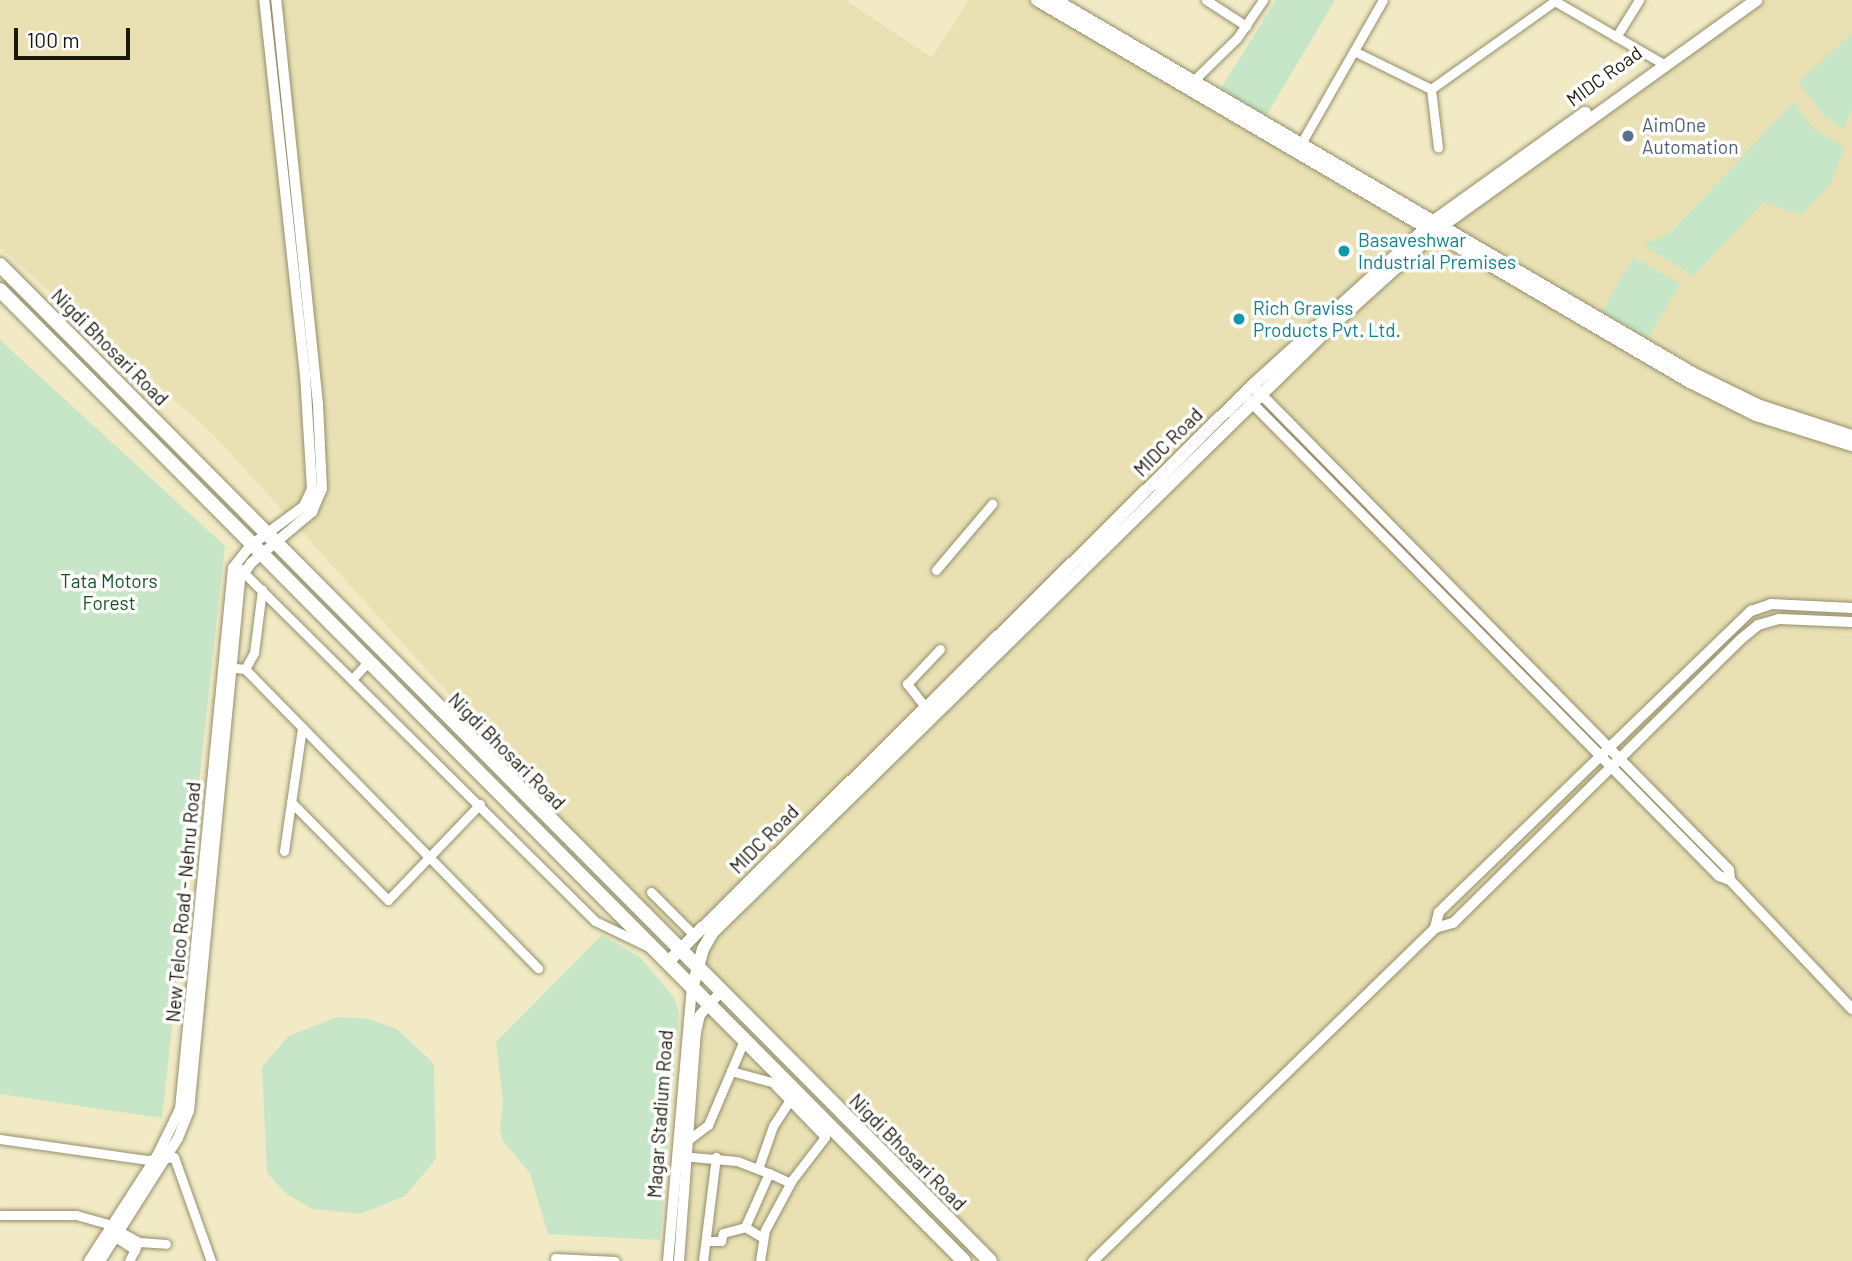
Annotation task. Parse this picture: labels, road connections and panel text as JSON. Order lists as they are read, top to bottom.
{
  "streets": {
    "main road": ["MIDC Road", "Nigdi Bhosari Road", "Magar Stadium Road"],
    "street": ["New Telco Road - Nehru Road"]
  },
  "crossings": [
    ["MIDC Road", "Nigdi Bhosari Road"],
    ["MIDC Road", "Magar Stadium Road"],
    ["Nigdi Bhosari Road", "Magar Stadium Road"]
  ],
  "parks": ["Tata Motors Forest"],
  "places": ["AimOne Automation", "Basaveshwar Industrial Premises", "Rich Graviss Products Pvt. Ltd."],
  "scale_bar": "100 m"
}
